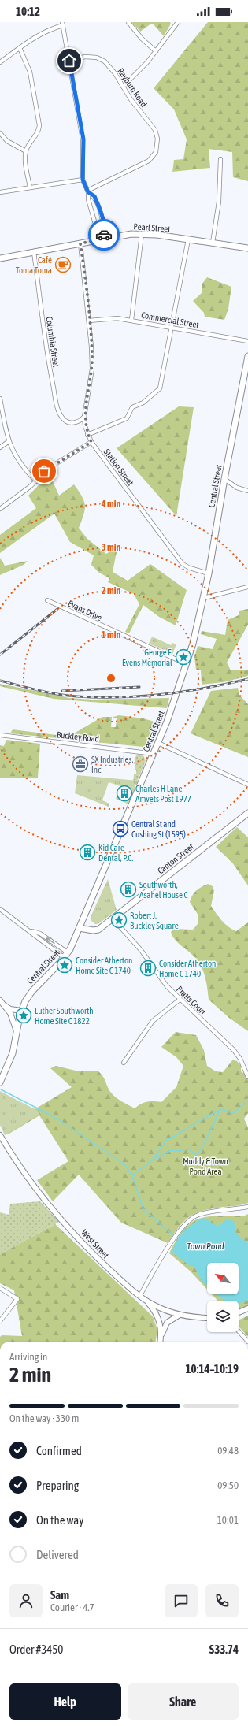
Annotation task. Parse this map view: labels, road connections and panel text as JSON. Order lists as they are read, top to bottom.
{
  "streets": {
    "main road": ["Pearl Street", "Central Street", "Canton Street"],
    "street": [
      "Rayburn Road",
      "Commercial Street",
      "Columbia Street",
      "Station Street",
      "Evans Drive",
      "Buckley Road",
      "Pratts Court",
      "West Street"
    ]
  },
  "crossings": [
    ["Pearl Street", "Columbia Street"],
    ["Pearl Street", "Station Street"],
    ["Commercial Street", "Station Street"],
    ["Columbia Street", "Station Street"],
    ["Station Street", "Central Street"],
    ["Central Street", "Evans Drive"],
    ["Central Street", "Buckley Road"],
    ["Central Street", "Canton Street"],
    ["Canton Street", "Pratts Court"]
  ],
  "water": ["Town Pond"],
  "parks": ["Muddy & Town Pond Area"],
  "places": {
    "cafe": ["Café Toma Toma"],
    "place": [
      "George F. Evens Memorial",
      "Robert J. Buckley Square",
      "Consider Atherton Home Site C 1740",
      "Luther Southworth Home Site C 1822"
    ],
    "office": ["SX Industries, Inc"],
    "building": [
      "Charles H Lane Amvets Post 1977",
      "Kid Care Dental, P.C.",
      "Southworth, Asahel House C",
      "Consider Atherton Home C 1740"
    ],
    "bus stop": ["Central St and Cushing St (1595)"]
  },
  "north": "top left",
  "page": {
    "status": "10:12",
    "heading": ["2 min", "Arriving in", "10:14–10:19"],
    "panel": [
      "Sam",
      "Courier · 4.7",
      "Order #3450",
      "$33.74"
    ],
    "bar": "On the way · 330 m",
    "list": [
      ["Confirmed", "09:48"],
      ["Preparing", "09:50"],
      ["On the way", "10:01"],
      "Delivered"
    ],
    "buttons": ["Help", "Share"]
  },
  "rings": [
    "4 min",
    "3 min",
    "2 min",
    "1 min"
  ]
}
